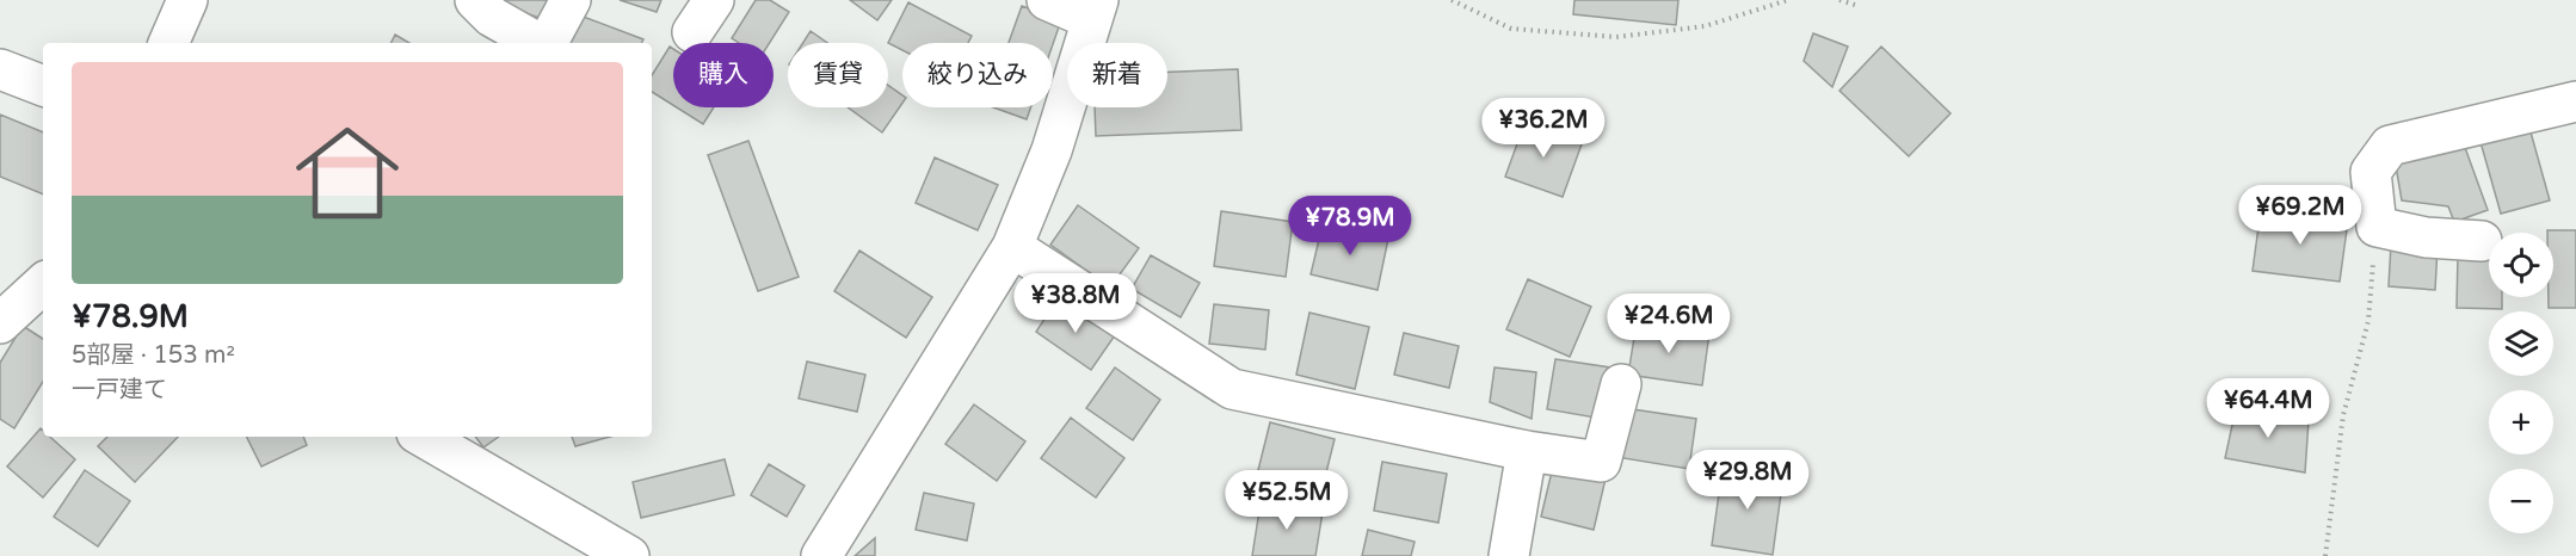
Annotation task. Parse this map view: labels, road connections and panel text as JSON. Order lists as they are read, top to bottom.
{
  "page": {
    "chip": [
      "購入",
      "賃貸",
      "絞り込み",
      "新着"
    ],
    "list": [
      {
        "name": "¥78.9M",
        "note": "5部屋 · 153 m² · 一戸建て"
      }
    ],
    "price": [
      "¥36.2M",
      "¥69.2M",
      "¥78.9M",
      "¥38.8M",
      "¥24.6M",
      "¥64.4M",
      "¥29.8M",
      "¥52.5M"
    ],
    "map_buttons": ["+", "−"]
  }
}
